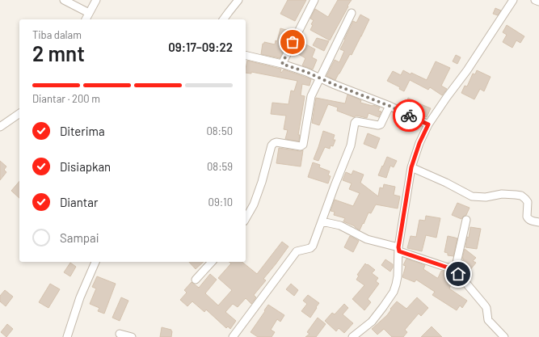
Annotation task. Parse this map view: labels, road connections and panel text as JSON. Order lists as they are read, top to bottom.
{
  "page": {
    "heading": ["2 mnt", "Tiba dalam", "09:17–09:22"],
    "bar": "Diantar · 200 m",
    "list": [
      ["Diterima", "08:50"],
      ["Disiapkan", "08:59"],
      ["Diantar", "09:10"],
      "Sampai"
    ]
  }
}
